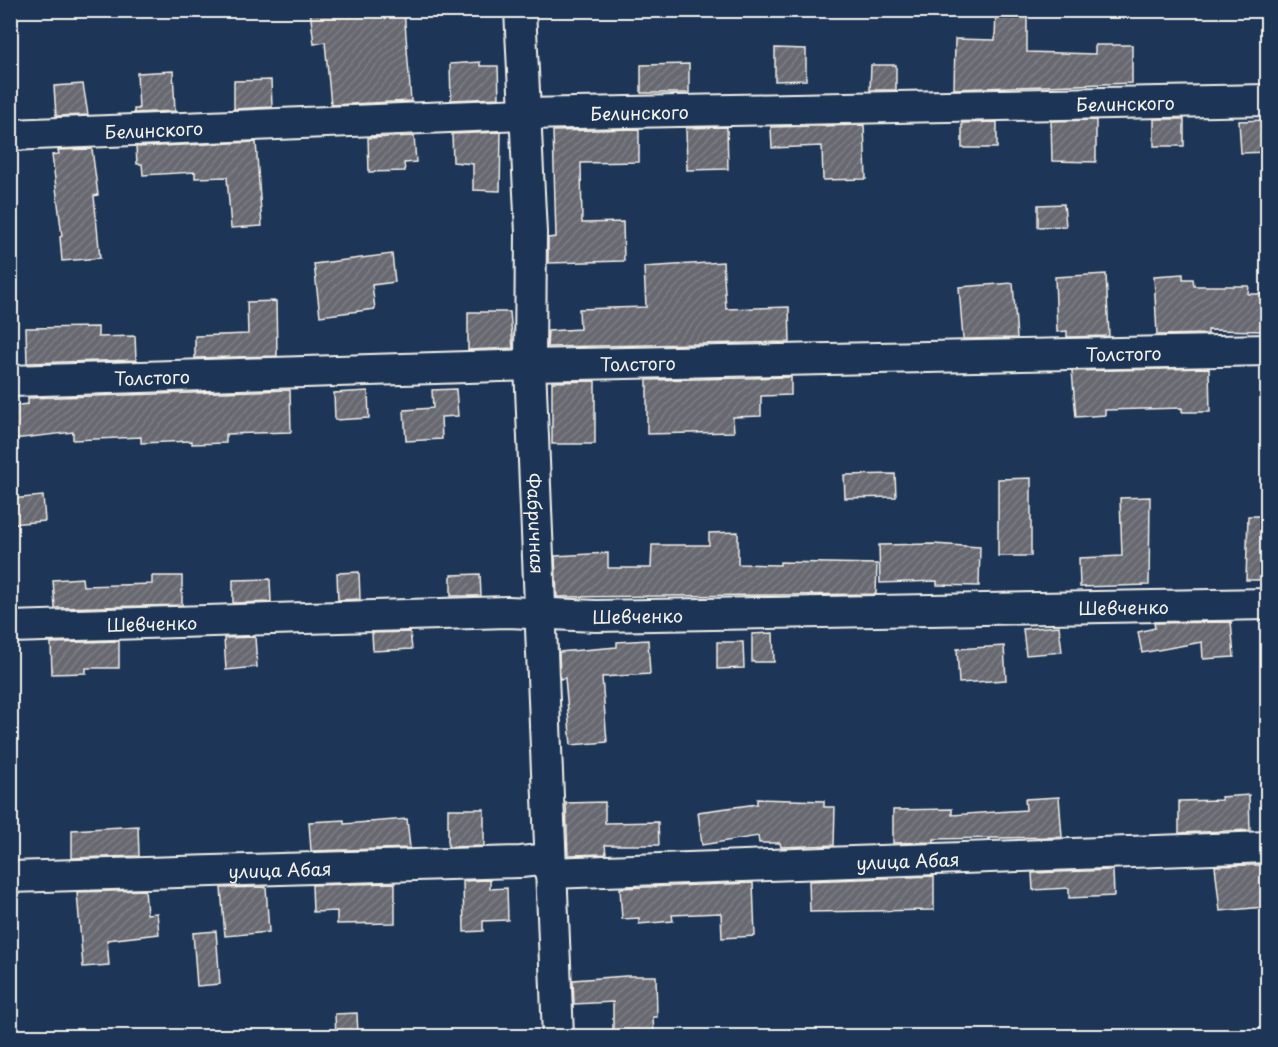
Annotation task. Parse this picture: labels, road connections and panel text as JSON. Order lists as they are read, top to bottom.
{
  "streets": {
    "street": [
      "Белинского",
      "Толстого",
      "Фабричная",
      "Шевченко",
      "улица Абая"
    ]
  },
  "crossings": [
    ["Белинского", "Фабричная"],
    ["Толстого", "Фабричная"],
    ["Фабричная", "Шевченко"],
    ["Фабричная", "улица Абая"]
  ]
}
